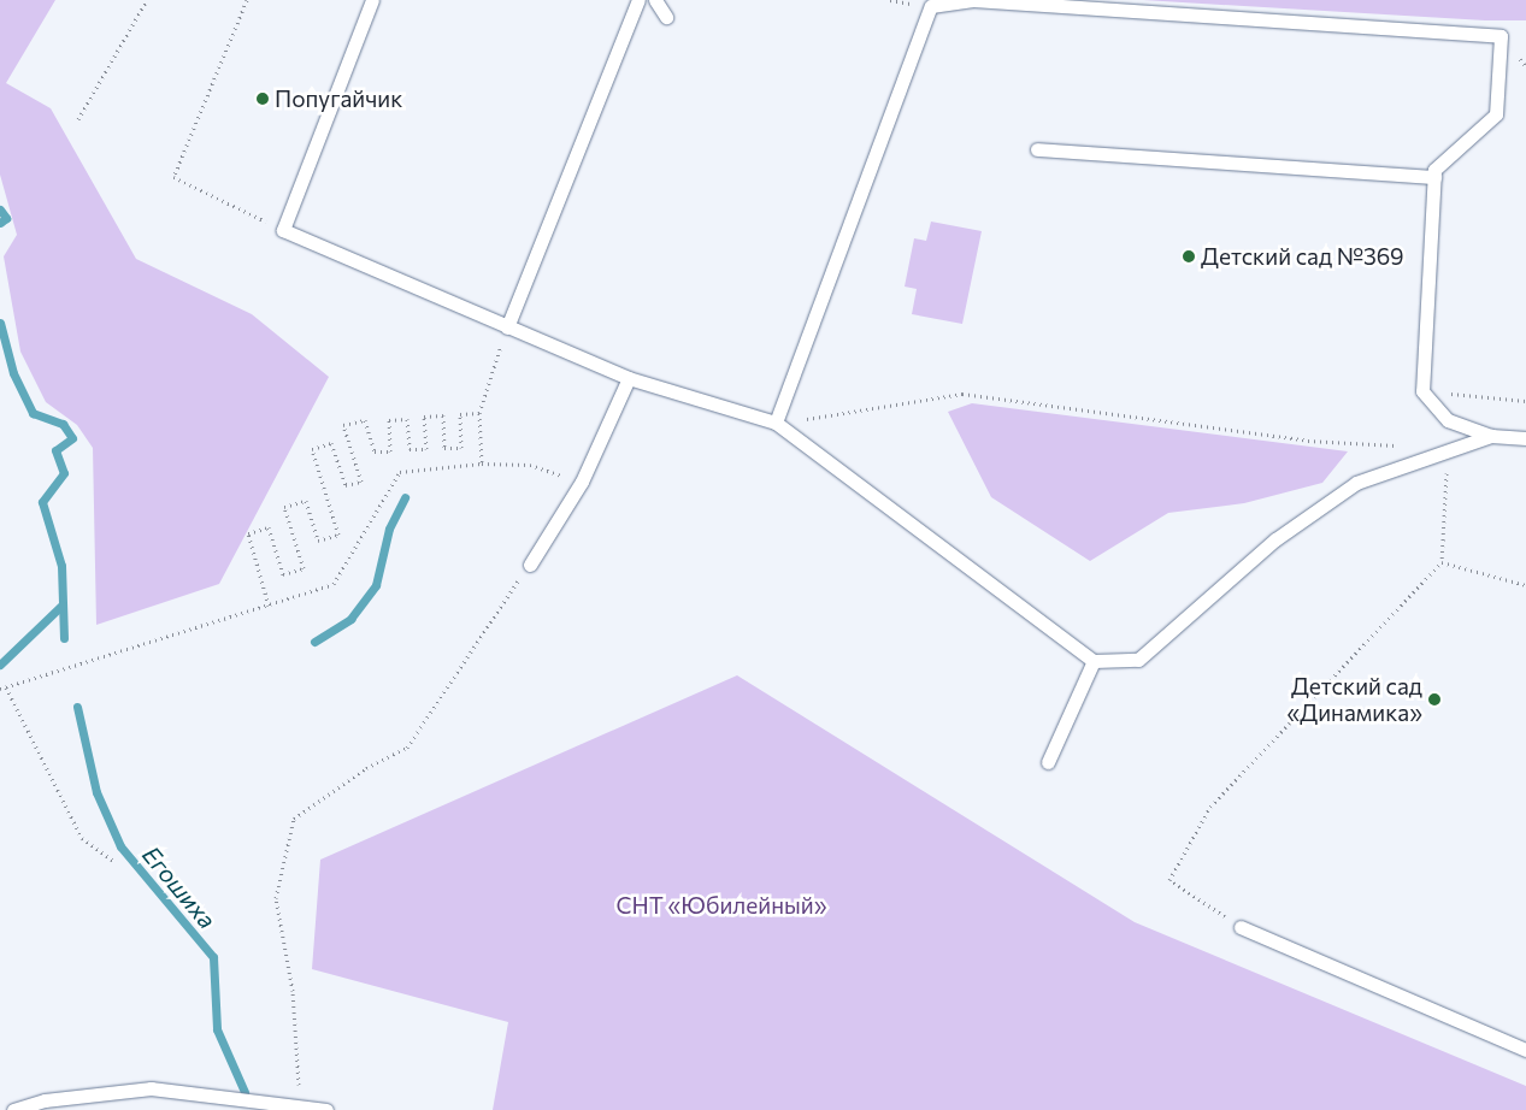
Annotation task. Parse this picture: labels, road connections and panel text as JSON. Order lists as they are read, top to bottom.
{
  "water": ["Егошиха"],
  "parks": ["СНТ «Юбилейный»"],
  "places": ["Попугайчик", "Детский сад №369", "Детский сад «Динамика»"]
}
